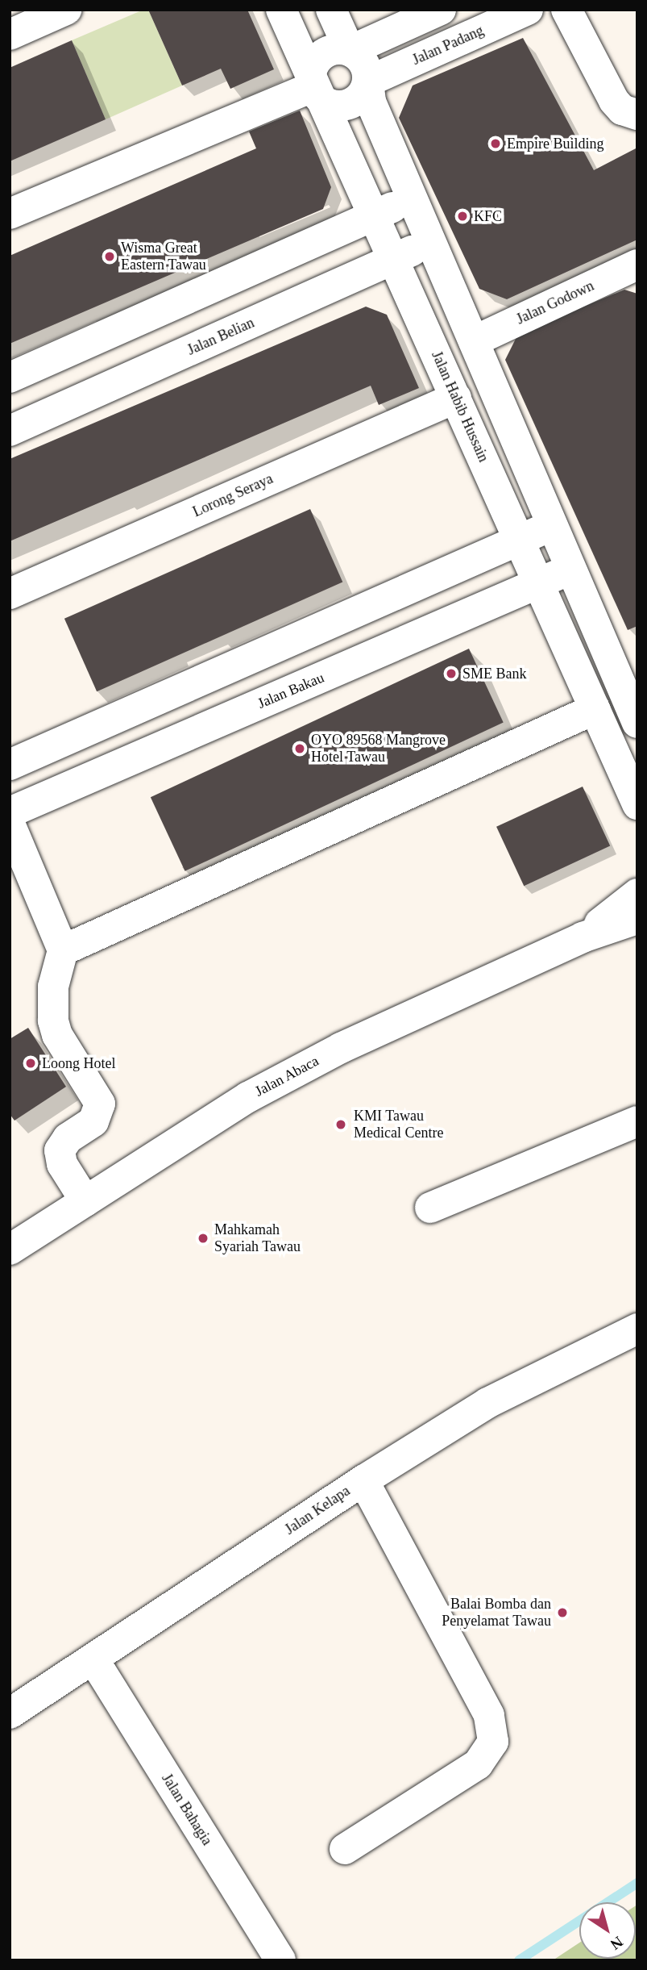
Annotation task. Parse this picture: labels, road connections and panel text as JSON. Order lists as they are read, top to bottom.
{
  "streets": {
    "street": [
      "Jalan Padang",
      "Jalan Godown",
      "Jalan Belian",
      "Jalan Habib Hussain",
      "Lorong Seraya",
      "Jalan Bakau",
      "Jalan Abaca",
      "Jalan Kelapa",
      "Jalan Bahagia"
    ]
  },
  "crossings": [
    ["Jalan Padang", "Jalan Habib Hussain"],
    ["Jalan Belian", "Jalan Habib Hussain"],
    ["Jalan Habib Hussain", "Lorong Seraya"],
    ["Jalan Habib Hussain", "Jalan Bakau"],
    ["Jalan Kelapa", "Jalan Bahagia"]
  ],
  "places": [
    "Empire Building",
    "KFC",
    "Wisma Great Eastern Tawau",
    "SME Bank",
    "OYO 89568 Mangrove Hotel Tawau",
    "Loong Hotel",
    "KMI Tawau Medical Centre",
    "Mahkamah Syariah Tawau",
    "Balai Bomba dan Penyelamat Tawau"
  ],
  "north": "bottom right"
}
